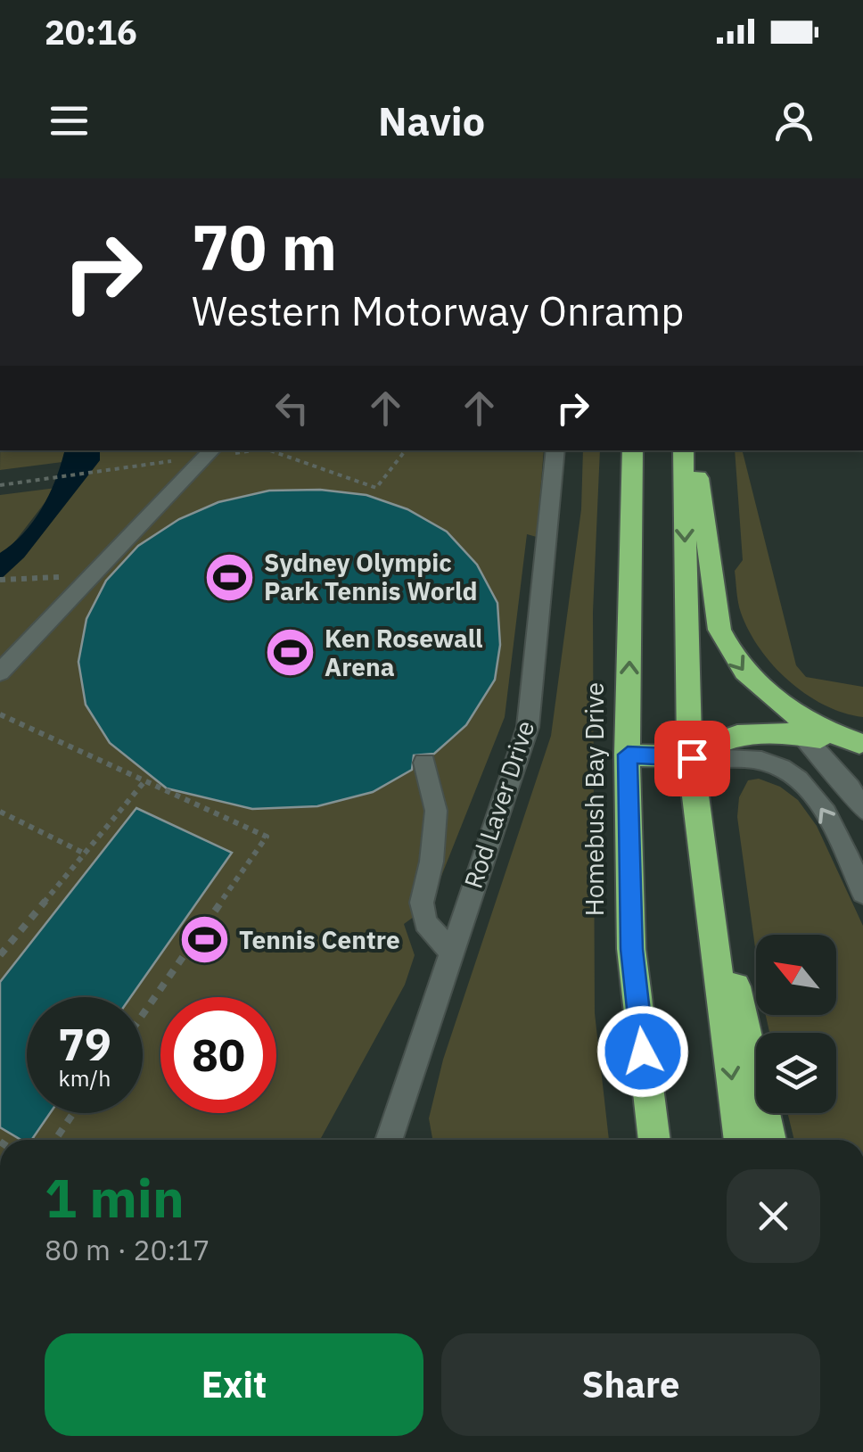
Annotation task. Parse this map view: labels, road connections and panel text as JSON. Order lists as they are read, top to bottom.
{
  "streets": {
    "highway": ["Homebush Bay Drive"],
    "street": ["Rod Laver Drive"]
  },
  "places": {
    "sports": ["Sydney Olympic Park Tennis World", "Ken Rosewall Arena", "Tennis Centre"]
  },
  "north": "top left",
  "page": {
    "status": "20:16",
    "header": "Navio",
    "turn": ["70 m", "Western Motorway Onramp"],
    "speed": "79 km/h",
    "limit": "80",
    "heading": ["1 min", "80 m · 20:17"],
    "buttons": ["Exit", "Share"]
  }
}
